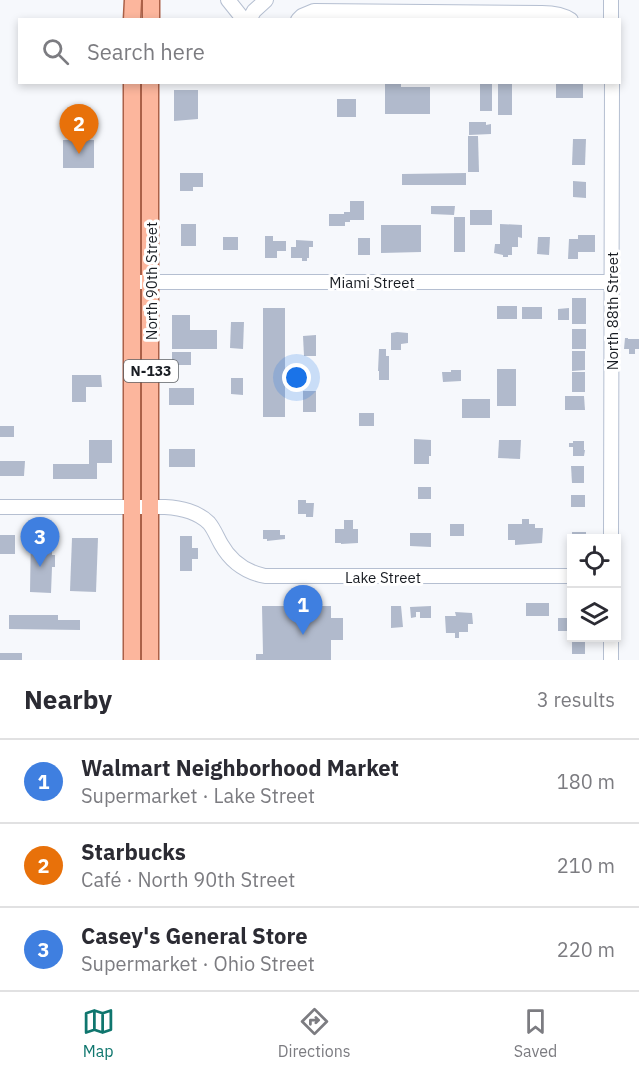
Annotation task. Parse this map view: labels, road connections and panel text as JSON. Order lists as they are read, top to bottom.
{
  "streets": {
    "main road": ["North 90th Street", "N-133"],
    "street": ["Miami Street", "North 88th Street", "Lake Street"]
  },
  "crossings": [
    ["North 90th Street", "Miami Street"],
    ["North 90th Street", "Lake Street"],
    ["Miami Street", "North 88th Street"]
  ],
  "page": {
    "search": "Search here",
    "pins": ["2", "3", "1"],
    "heading": ["Nearby", "3 results"],
    "list": [
      {
        "mark": "1",
        "name": "Walmart Neighborhood Market",
        "note": "Supermarket · Lake Street",
        "value": "180 m"
      },
      {
        "mark": "2",
        "name": "Starbucks",
        "note": "Café · North 90th Street",
        "value": "210 m"
      },
      {
        "mark": "3",
        "name": "Casey's General Store",
        "note": "Supermarket · Ohio Street",
        "value": "220 m"
      }
    ],
    "nav": ["Map", "Directions", "Saved"]
  }
}
